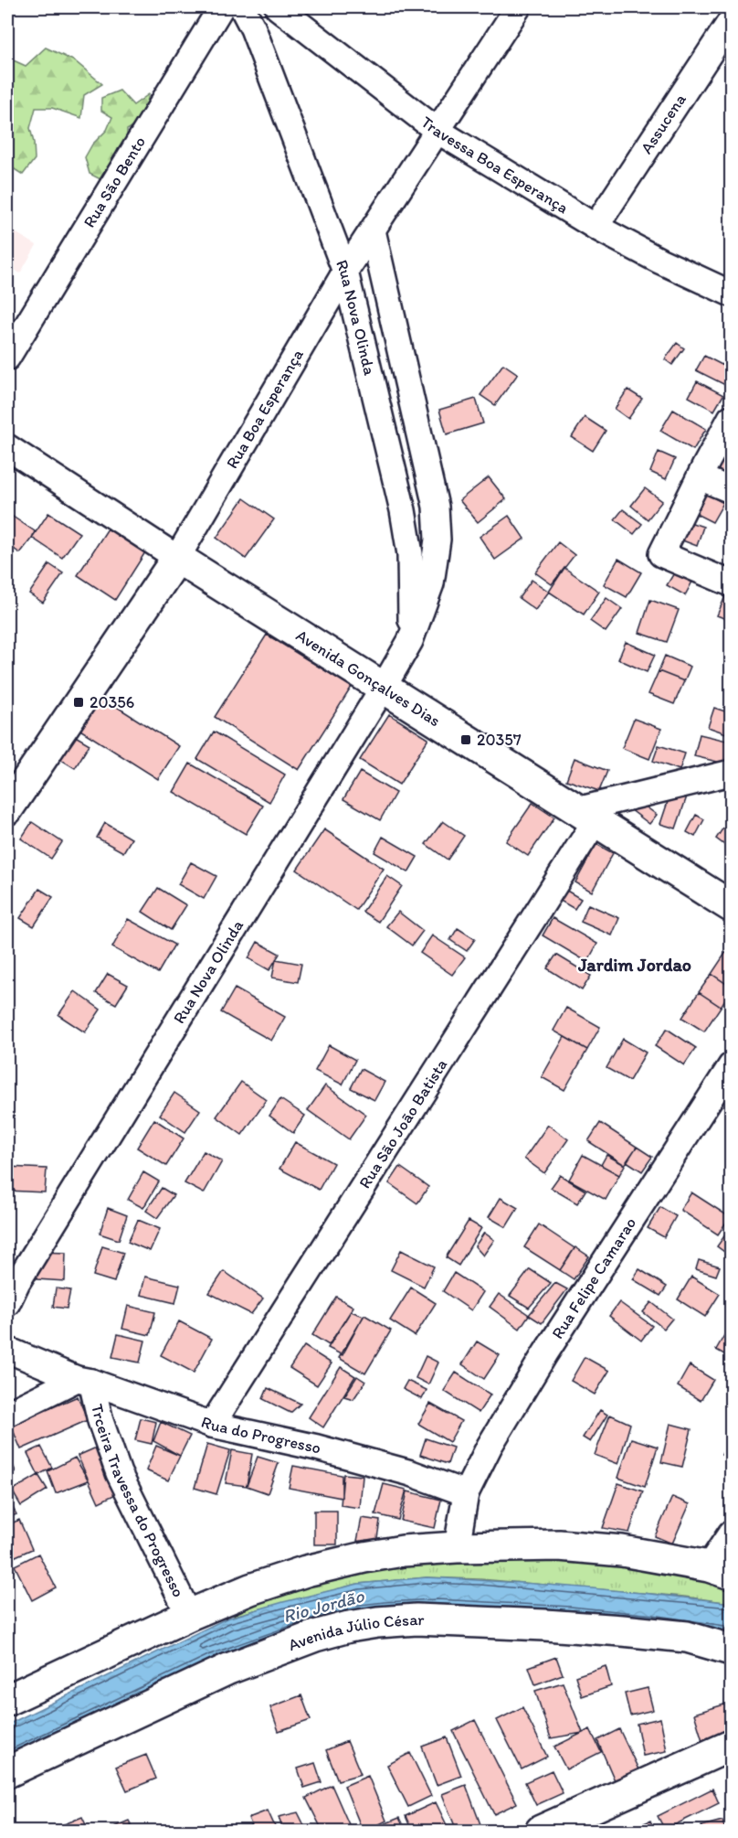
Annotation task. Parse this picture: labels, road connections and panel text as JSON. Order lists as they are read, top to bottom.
{
  "streets": {
    "street": [
      "Assucena",
      "Travessa Boa Esperança",
      "Rua São Bento",
      "Rua Nova Olinda",
      "Rua Boa Esperança",
      "Avenida Gonçalves Dias",
      "Rua São João Batista",
      "Rua Felipe Camarao",
      "Rua do Progresso",
      "Trceira Travessa do Progresso",
      "Avenida Júlio César"
    ]
  },
  "crossings": [
    ["Assucena", "Travessa Boa Esperança"],
    ["Travessa Boa Esperança", "Rua Boa Esperança"],
    ["Rua Nova Olinda", "Rua Boa Esperança"],
    ["Rua Nova Olinda", "Avenida Gonçalves Dias"],
    ["Rua Boa Esperança", "Avenida Gonçalves Dias"],
    ["Avenida Gonçalves Dias", "Rua São João Batista"],
    ["Rua São João Batista", "Rua do Progresso"],
    ["Rua Felipe Camarao", "Rua do Progresso"],
    ["Rua do Progresso", "Trceira Travessa do Progresso"]
  ],
  "districts": ["Jardim Jordao"],
  "water": ["Rio Jordão"],
  "places": {
    "transit": ["20356", "20357"]
  }
}
